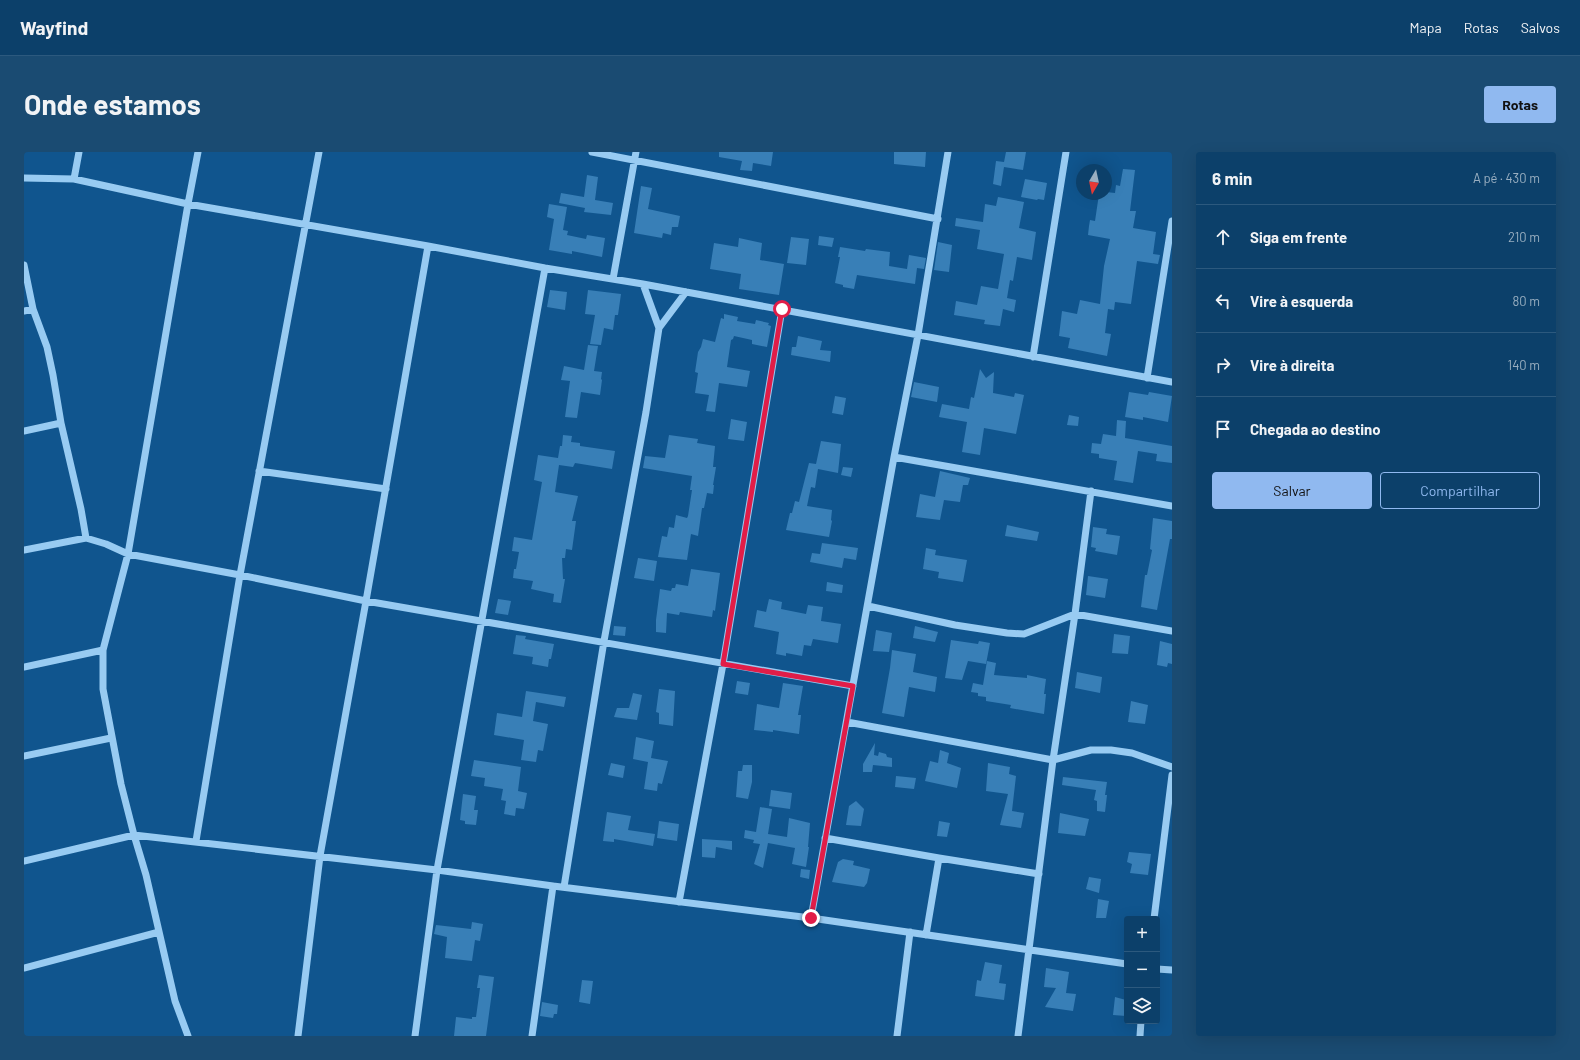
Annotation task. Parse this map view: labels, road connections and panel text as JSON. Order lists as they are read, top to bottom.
{
  "north": "bottom",
  "page": {
    "header": "Wayfind",
    "nav": ["Mapa", "Rotas", "Salvos"],
    "buttons": [
      "Rotas",
      ["Salvar", "Compartilhar"]
    ],
    "title": "Onde estamos",
    "heading": ["6 min", "A pé · 430 m"],
    "list": [
      ["Siga em frente", "210 m"],
      ["Vire à esquerda", "80 m"],
      ["Vire à direita", "140 m"],
      "Chegada ao destino"
    ],
    "map_buttons": ["+", "−"]
  }
}
